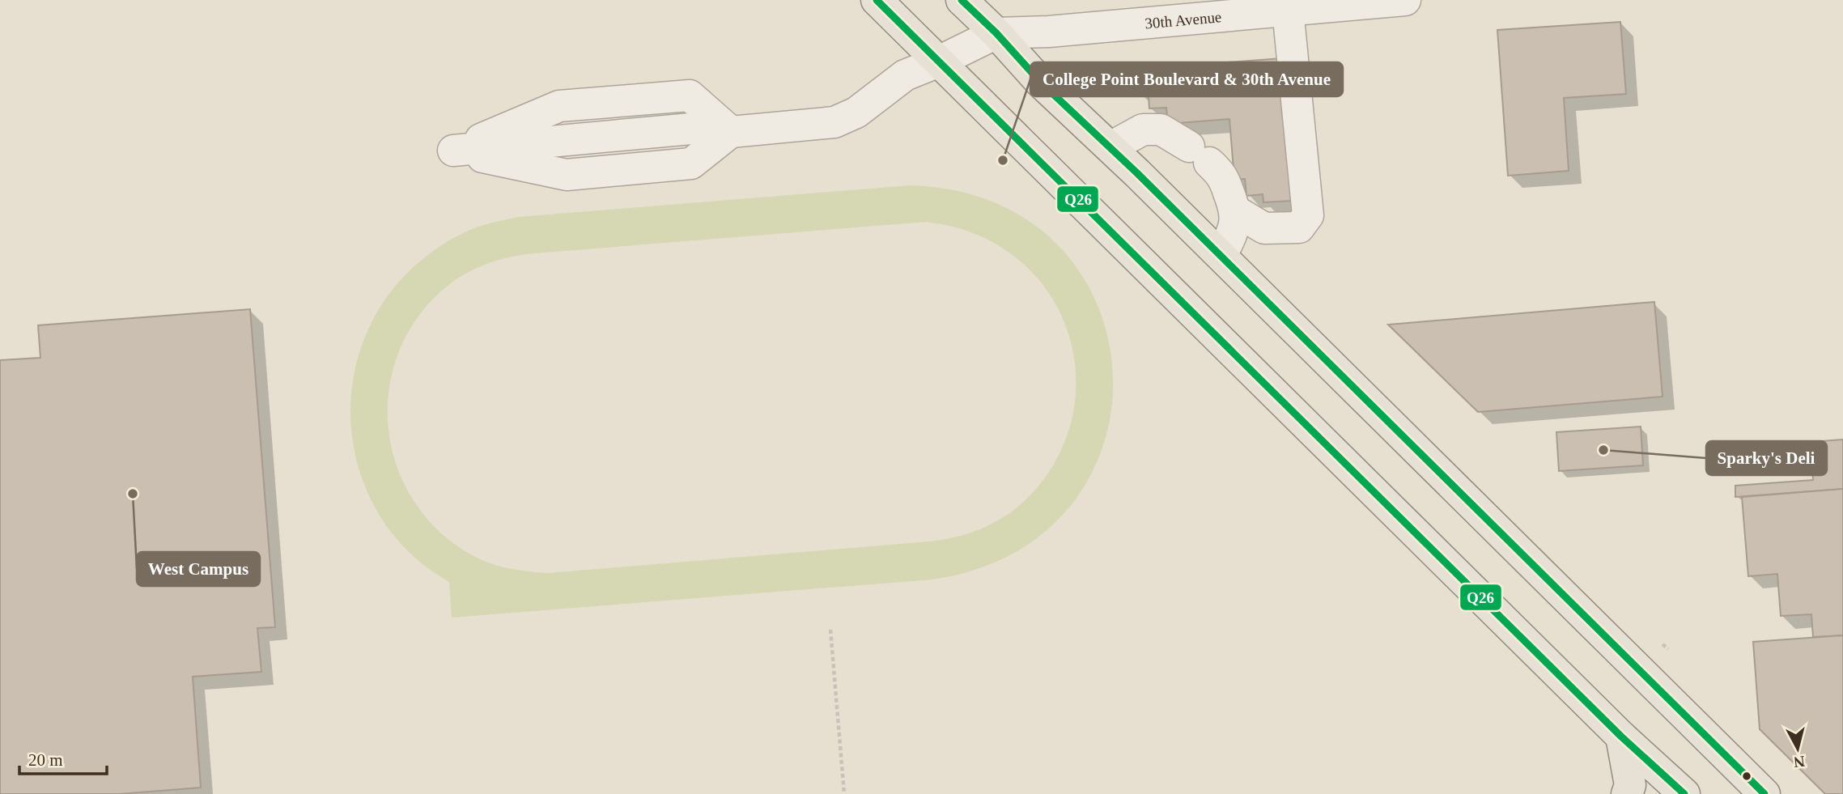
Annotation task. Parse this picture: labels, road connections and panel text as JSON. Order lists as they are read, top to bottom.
{
  "streets": {
    "street": ["30th Avenue"]
  },
  "places": ["College Point Boulevard & 30th Avenue", "Sparky's Deli", "West Campus"],
  "lines": ["transit line Q26"],
  "scale_bar": "20 m",
  "north": "bottom"
}
